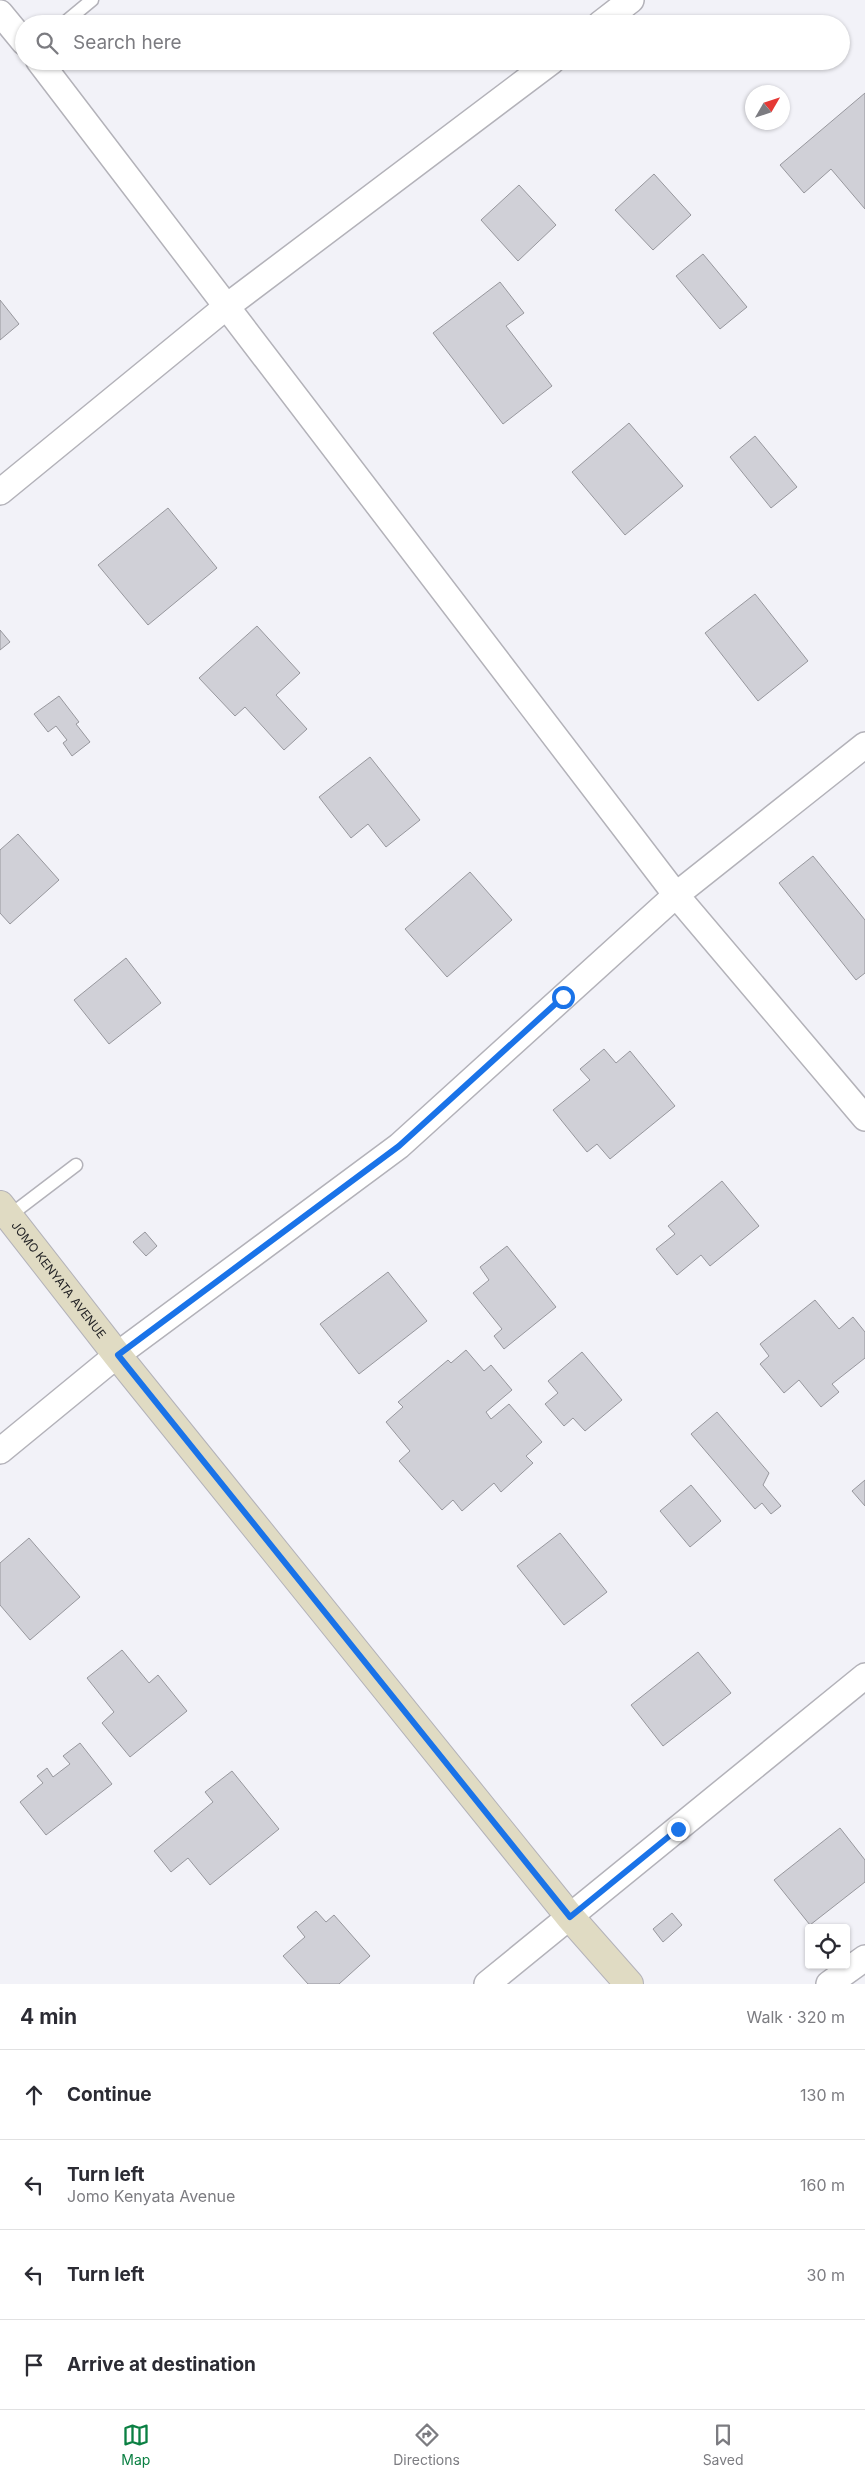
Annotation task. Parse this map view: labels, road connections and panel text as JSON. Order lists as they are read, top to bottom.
{
  "streets": {
    "street": ["JOMO KENYATA AVENUE"]
  },
  "north": "top right",
  "page": {
    "search": "Search here",
    "heading": ["4 min", "Walk · 320 m"],
    "list": [
      ["Continue", "130 m"],
      ["Turn left", "Jomo Kenyata Avenue", "160 m"],
      ["Turn left", "30 m"],
      "Arrive at destination"
    ],
    "nav": ["Map", "Directions", "Saved"]
  }
}
